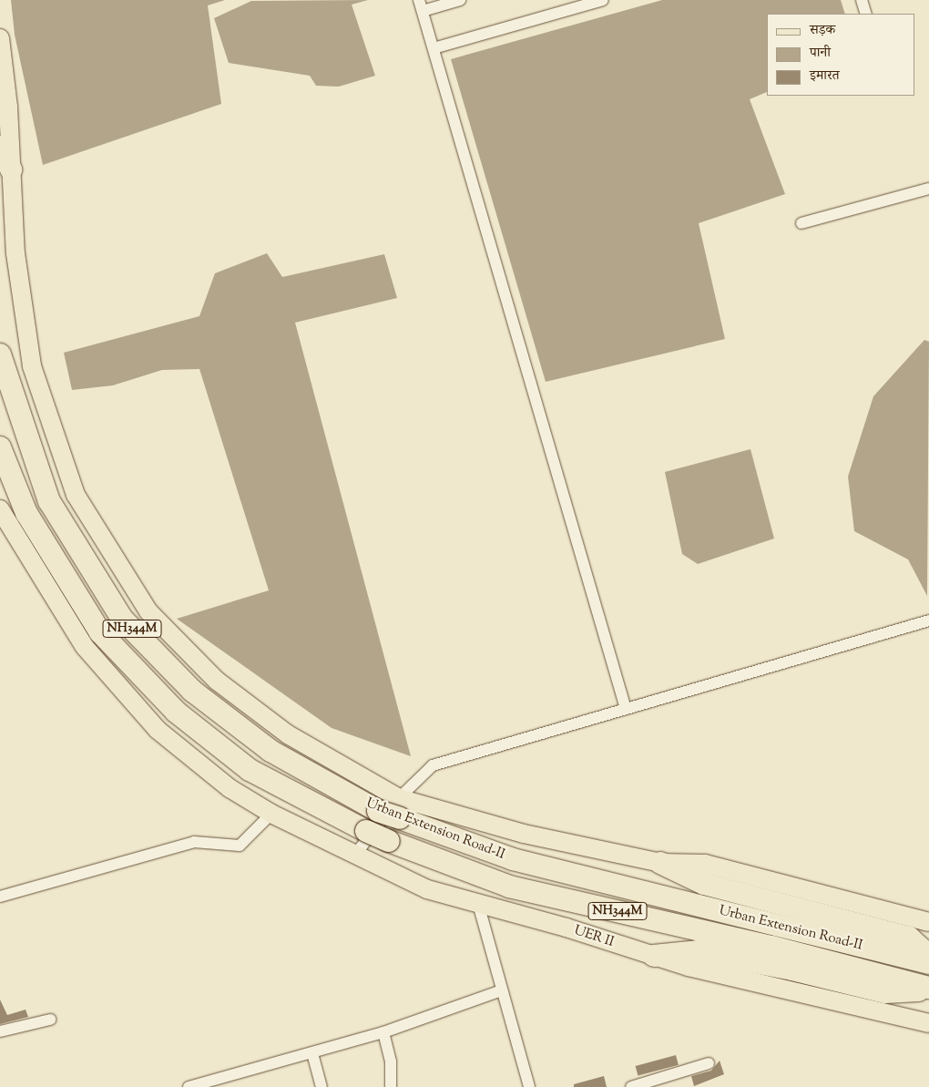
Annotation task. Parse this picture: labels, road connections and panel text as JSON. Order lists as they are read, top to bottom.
{
  "streets": {
    "highway": ["NH344M", "Urban Extension Road-II"],
    "main road": ["UER II"]
  },
  "legend": ["सड़क", "पानी", "इमारत"]
}
